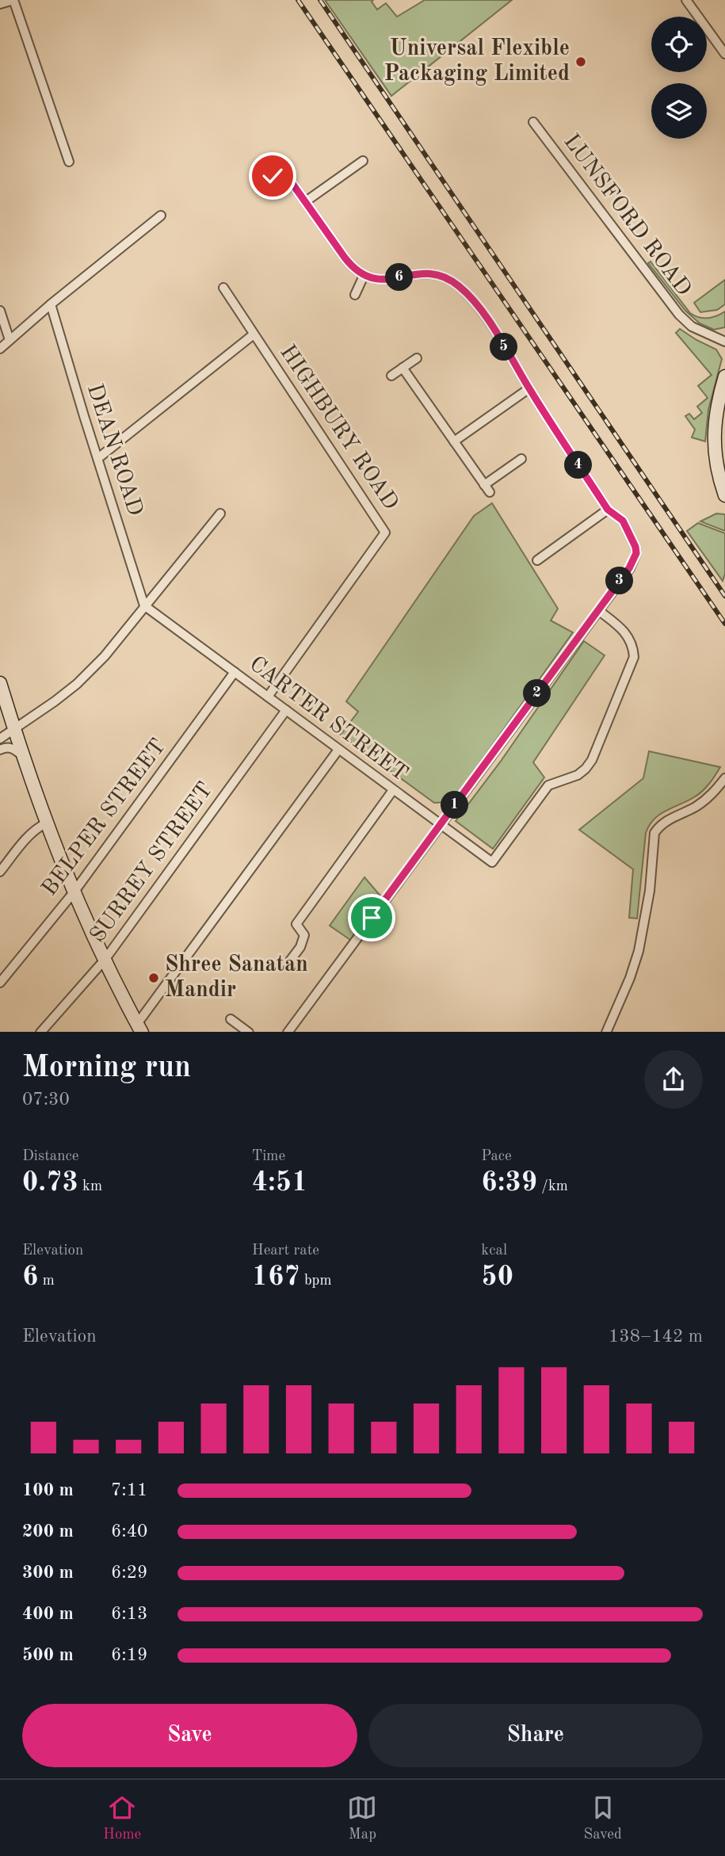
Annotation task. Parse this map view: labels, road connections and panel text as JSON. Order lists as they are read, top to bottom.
{
  "streets": {
    "street": [
      "LUNSFORD ROAD",
      "HIGHBURY ROAD",
      "DEAN ROAD",
      "CARTER STREET",
      "BELPER STREET",
      "SURREY STREET"
    ]
  },
  "crossings": [
    ["HIGHBURY ROAD", "CARTER STREET"],
    ["DEAN ROAD", "CARTER STREET"],
    ["CARTER STREET", "BELPER STREET"],
    ["CARTER STREET", "SURREY STREET"]
  ],
  "places": ["Universal Flexible Packaging Limited", "Shree Sanatan Mandir"],
  "page": {
    "pins": [
      "6",
      "5",
      "4",
      "3",
      "2",
      "1"
    ],
    "heading": ["Morning run", "07:30"],
    "stats": [
      ["Distance", "0.73 km"],
      ["Time", "4:51"],
      ["Pace", "6:39 /km"],
      ["Elevation", "6 m"],
      ["Heart rate", "167 bpm"],
      ["kcal", "50"]
    ],
    "chart": ["Elevation", "138–142 m"],
    "list": [
      {
        "name": "100 m",
        "note": "7:11"
      },
      {
        "name": "200 m",
        "note": "6:40"
      },
      {
        "name": "300 m",
        "note": "6:29"
      },
      {
        "name": "400 m",
        "note": "6:13"
      },
      {
        "name": "500 m",
        "note": "6:19"
      }
    ],
    "buttons": ["Save", "Share"],
    "tabs": ["Home", "Map", "Saved"]
  }
}
